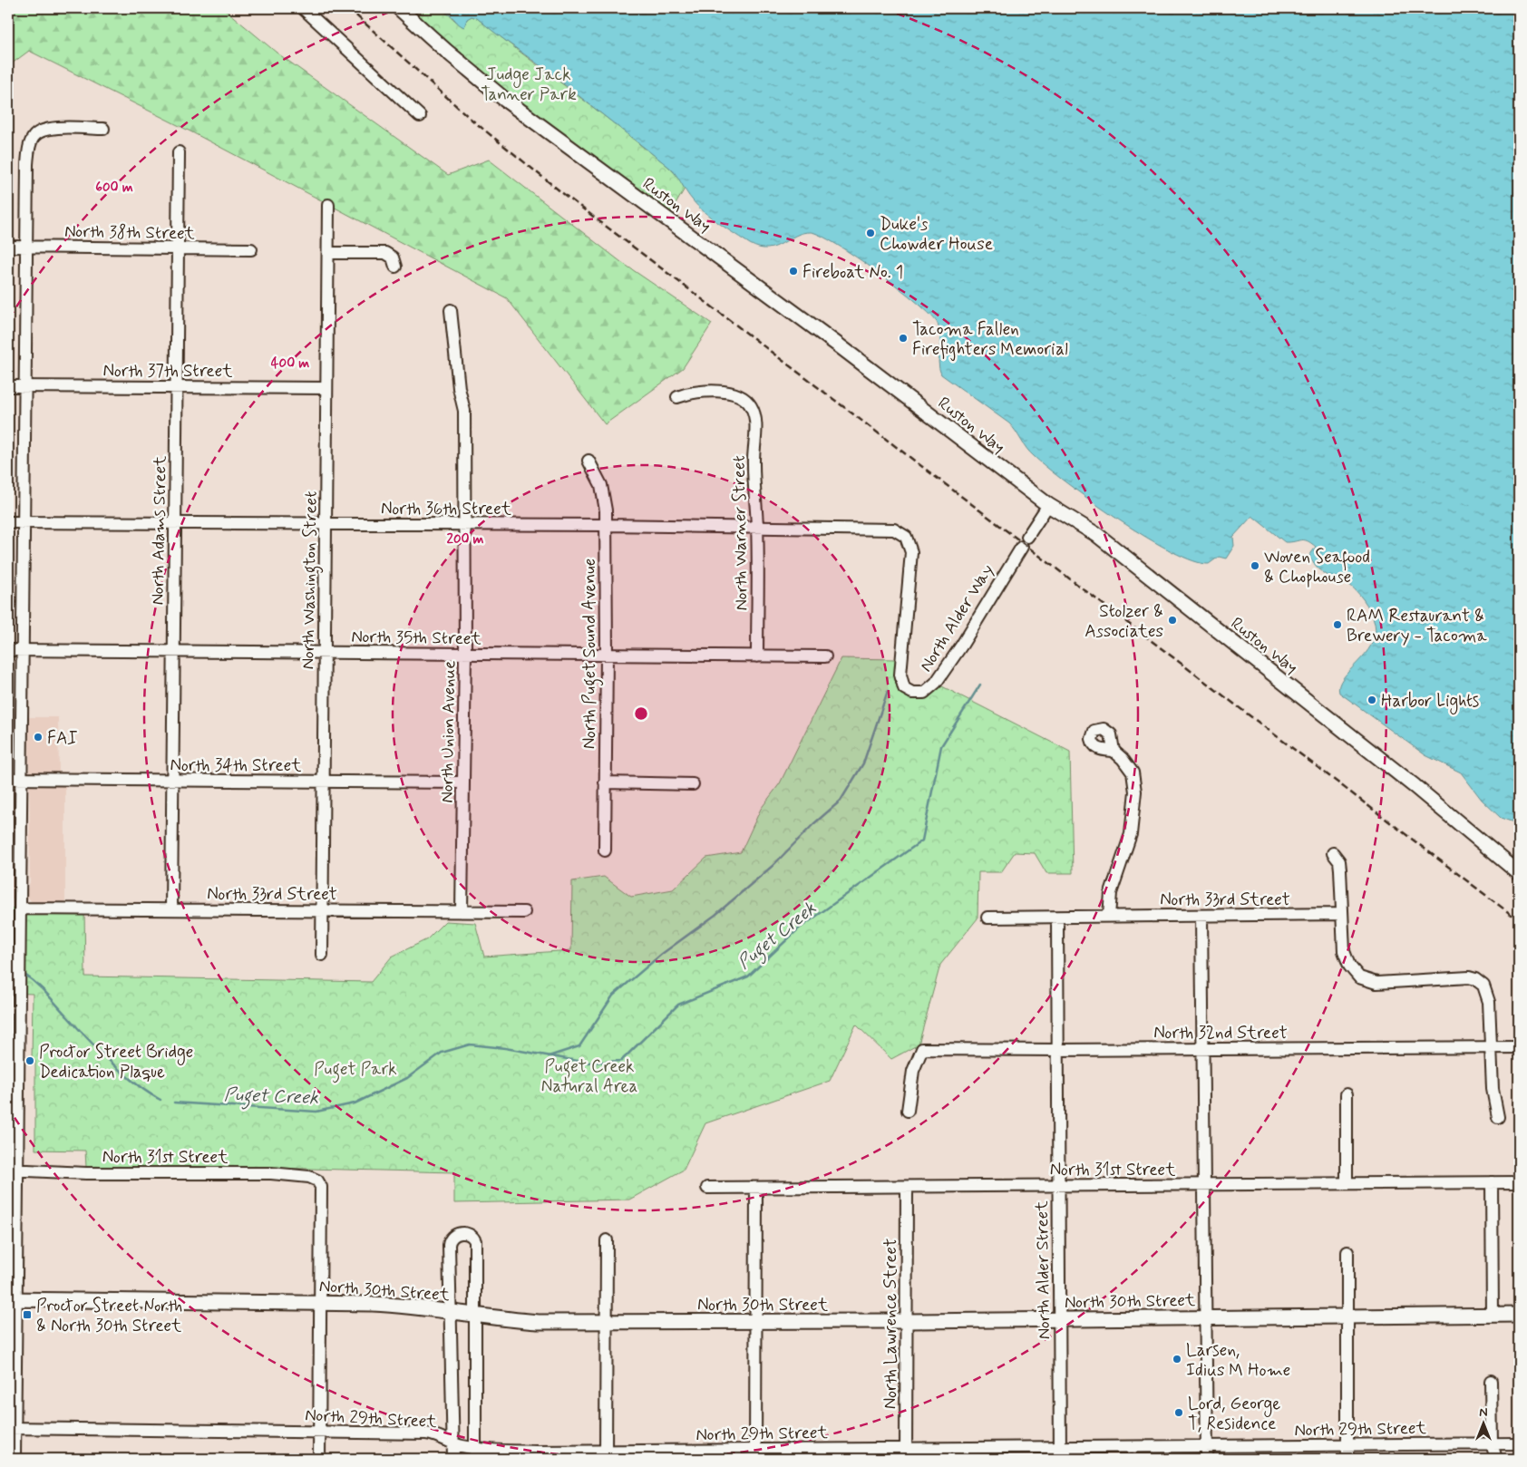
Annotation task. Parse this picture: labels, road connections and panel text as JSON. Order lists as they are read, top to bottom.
{
  "streets": {
    "main road": ["Ruston Way", "North 30th Street"],
    "street": [
      "North 38th Street",
      "North 37th Street",
      "North 36th Street",
      "North Adams Street",
      "North Warner Street",
      "North Washington Street",
      "North Alder Way",
      "North 35th Street",
      "North Puget Sound Avenue",
      "North Union Avenue",
      "North 34th Street",
      "North 33rd Street",
      "North 32nd Street",
      "North 31st Street",
      "North Alder Street",
      "North Lawrence Street",
      "North 29th Street"
    ]
  },
  "crossings": [
    ["Ruston Way", "North Alder Way"],
    ["North 38th Street", "North Adams Street"],
    ["North 37th Street", "North Adams Street"],
    ["North 37th Street", "North Washington Street"],
    ["North 36th Street", "North Adams Street"],
    ["North 36th Street", "North Warner Street"],
    ["North 36th Street", "North Washington Street"],
    ["North 36th Street", "North Alder Way"],
    ["North 36th Street", "North Puget Sound Avenue"],
    ["North 36th Street", "North Union Avenue"],
    ["North Adams Street", "North 35th Street"],
    ["North Adams Street", "North 34th Street"],
    ["North Adams Street", "North 33rd Street"],
    ["North Warner Street", "North 35th Street"],
    ["North Washington Street", "North 35th Street"],
    ["North Washington Street", "North 34th Street"],
    ["North Washington Street", "North 33rd Street"],
    ["North 35th Street", "North Puget Sound Avenue"],
    ["North 35th Street", "North Union Avenue"],
    ["North Union Avenue", "North 34th Street"],
    ["North Union Avenue", "North 33rd Street"],
    ["North 33rd Street", "North Alder Street"],
    ["North 32nd Street", "North Alder Street"],
    ["North 31st Street", "North Alder Street"],
    ["North 31st Street", "North 30th Street"],
    ["North 31st Street", "North Lawrence Street"],
    ["North Alder Street", "North 30th Street"],
    ["North Alder Street", "North 29th Street"],
    ["North 30th Street", "North Lawrence Street"],
    ["North Lawrence Street", "North 29th Street"]
  ],
  "water": ["Puget Creek"],
  "parks": ["Judge Jack Tanner Park", "Puget Creek Natural Area", "Puget Park"],
  "places": {
    "other": [
      "Duke's Chowder House",
      "Fireboat No. 1",
      "Tacoma Fallen Firefighters Memorial",
      "Woven Seafood & Chophouse",
      "Stolzer & Associates",
      "RAM Restaurant & Brewery - Tacoma",
      "Harbor Lights",
      "FAI",
      "Proctor Street Bridge Dedication Plaque",
      "Larsen, Idius M Home",
      "Lord, George T, Residence"
    ],
    "transit": ["Proctor Street North & North 30th Street"]
  },
  "north": "top",
  "rings": ["600 m", "400 m", "200 m"]
}
